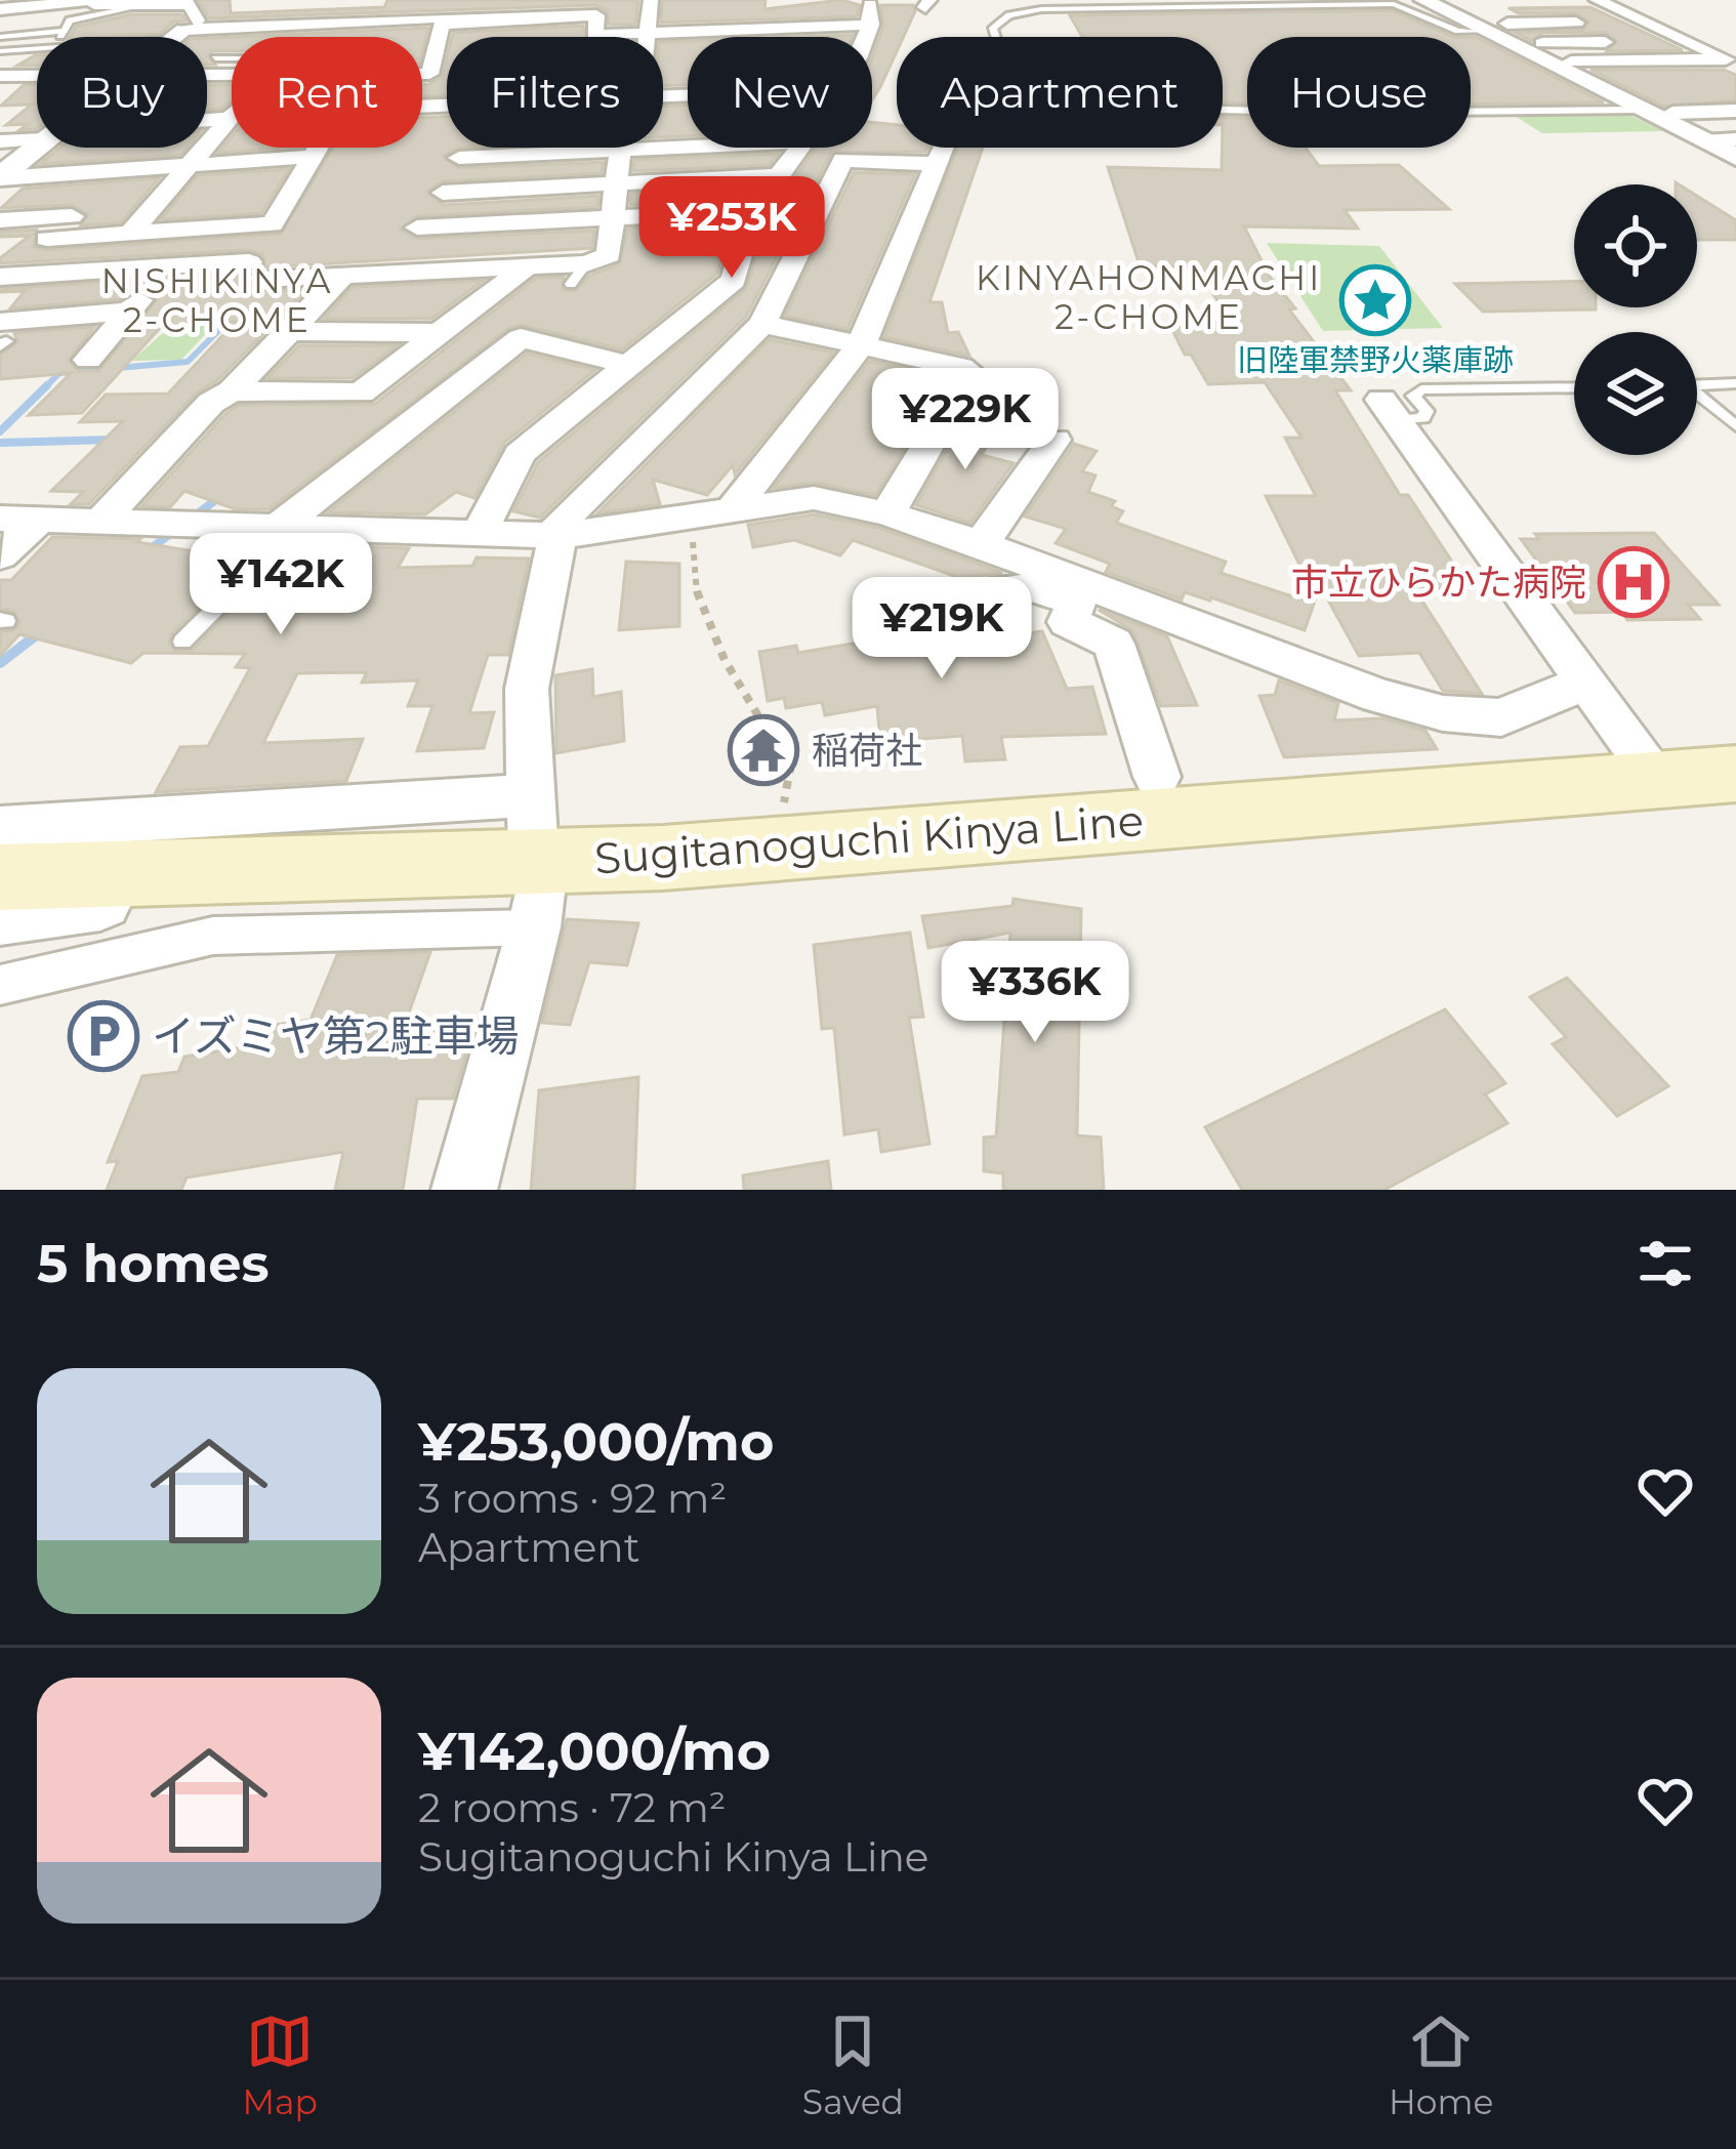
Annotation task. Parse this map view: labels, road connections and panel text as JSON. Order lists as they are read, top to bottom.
{
  "streets": {
    "main road": ["Sugitanoguchi Kinya Line"]
  },
  "districts": ["KINYAHONMACHI 2-CHOME", "NISHIKINYA 2-CHOME"],
  "places": {
    "place": ["旧陸軍禁野火薬庫跡"],
    "hospital": ["市立ひらかた病院"],
    "temple": ["稲荷社"],
    "parking": ["イズミヤ第2駐車場"]
  },
  "page": {
    "chip": [
      "Buy",
      "Rent",
      "Filters",
      "New",
      "Apartment",
      "House"
    ],
    "price": [
      "¥253K",
      "¥229K",
      "¥142K",
      "¥219K",
      "¥336K"
    ],
    "heading": "5 homes",
    "list": [
      {
        "name": "¥253,000/mo",
        "note": "3 rooms · 92 m² · Apartment"
      },
      {
        "name": "¥142,000/mo",
        "note": "2 rooms · 72 m² · Sugitanoguchi Kinya Line"
      }
    ],
    "tabs": ["Map", "Saved", "Home"]
  }
}
